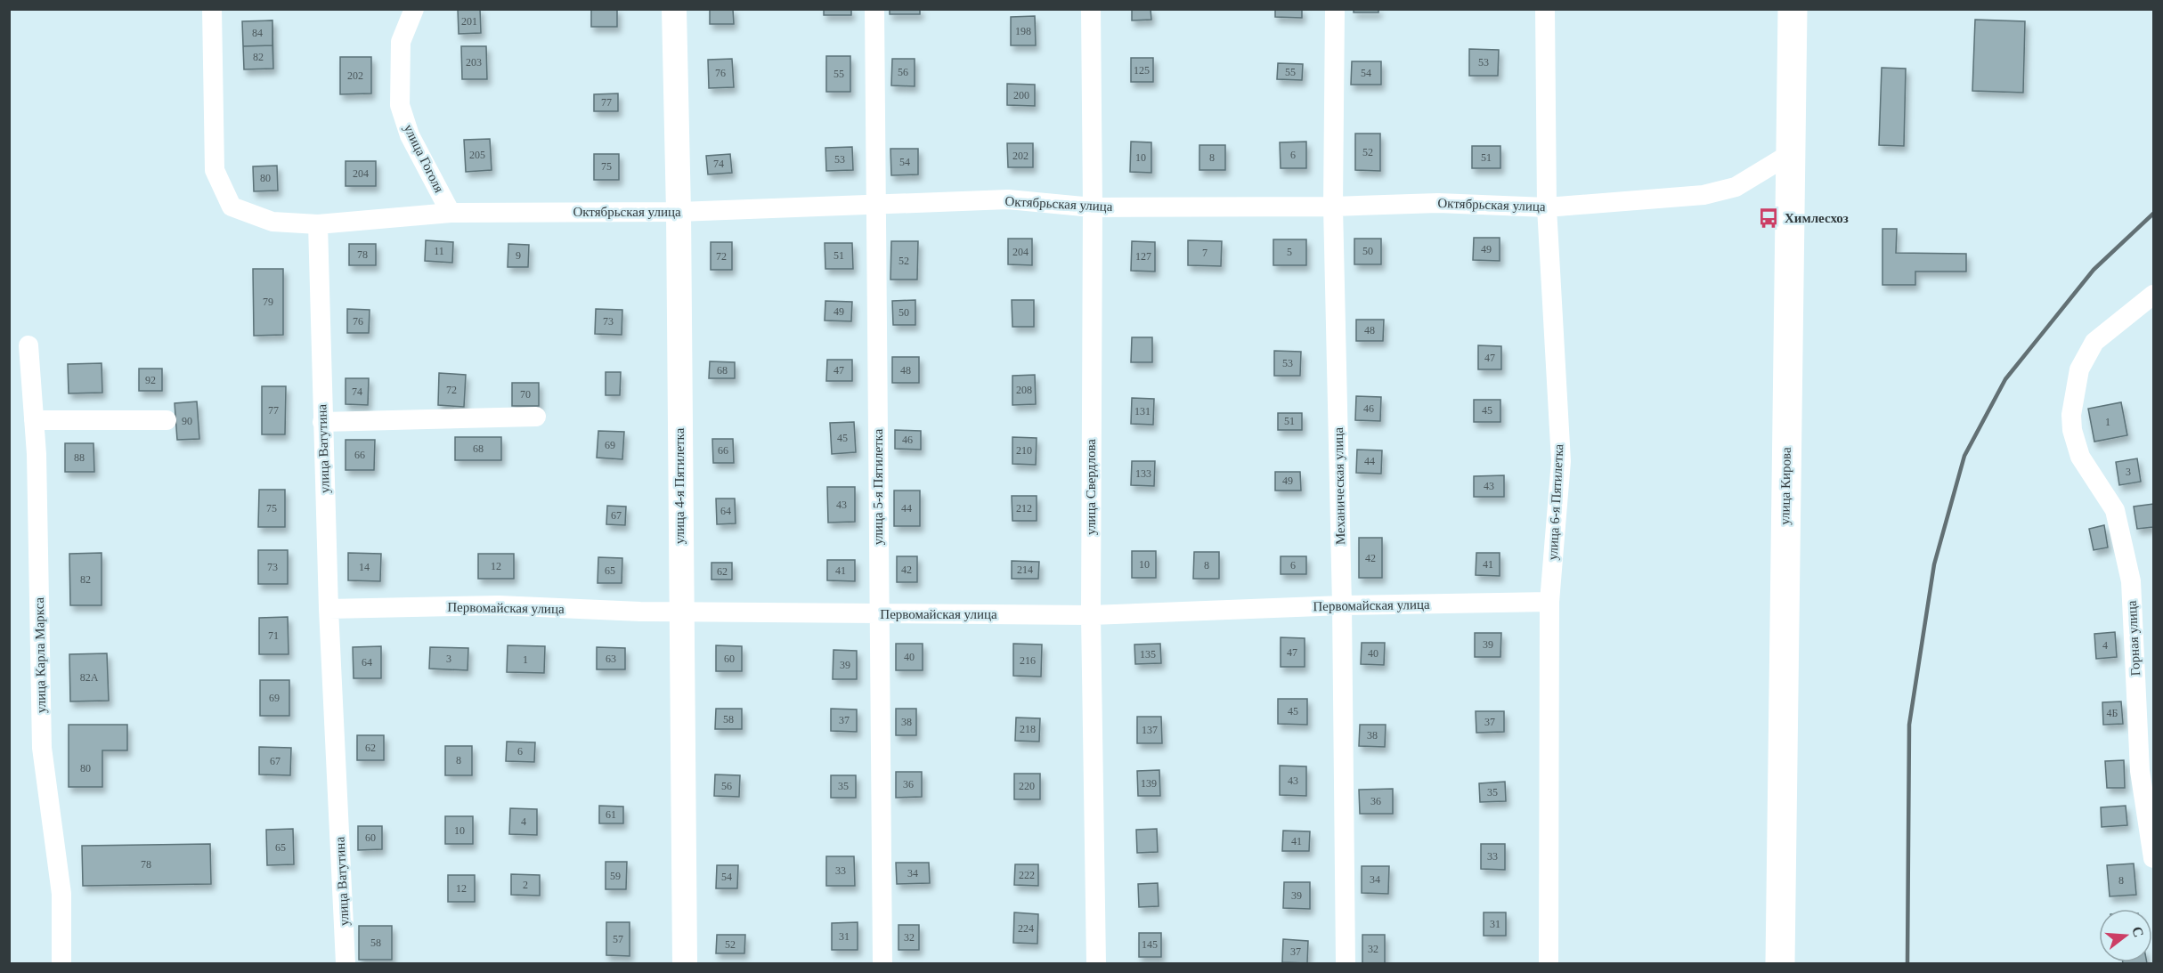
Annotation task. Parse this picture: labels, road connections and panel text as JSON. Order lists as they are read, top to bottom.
{
  "streets": {
    "main road": ["улица Кирова"],
    "street": [
      "улица Гоголя",
      "Октябрьская улица",
      "улица Ватутина",
      "улица 4-я Пятилетка",
      "Механическая улица",
      "улица 5-я Пятилетка",
      "улица Свердлова",
      "улица 6-я Пятилетка",
      "Первомайская улица",
      "Горная улица",
      "улица Карла Маркса"
    ]
  },
  "crossings": [
    ["улица Гоголя", "Октябрьская улица"],
    ["Октябрьская улица", "улица Ватутина"],
    ["Октябрьская улица", "улица 4-я Пятилетка"],
    ["Октябрьская улица", "Механическая улица"],
    ["Октябрьская улица", "улица Кирова"],
    ["Октябрьская улица", "улица 5-я Пятилетка"],
    ["Октябрьская улица", "улица Свердлова"],
    ["Октябрьская улица", "улица 6-я Пятилетка"],
    ["улица Ватутина", "Первомайская улица"],
    ["улица 4-я Пятилетка", "Первомайская улица"],
    ["Механическая улица", "Первомайская улица"],
    ["улица 5-я Пятилетка", "Первомайская улица"],
    ["улица Свердлова", "Первомайская улица"],
    ["улица 6-я Пятилетка", "Первомайская улица"]
  ],
  "places": {
    "bus stop": ["Химлесхоз"]
  },
  "house_numbers": [
    "201",
    "198",
    "84",
    "82",
    "203",
    "53",
    "125",
    "56",
    "55",
    "76",
    "54",
    "55",
    "202",
    "200",
    "77",
    "52",
    "205",
    "6",
    "202",
    "10",
    "8",
    "51",
    "53",
    "54",
    "74",
    "75",
    "204",
    "80",
    "49",
    "11",
    "50",
    "204",
    "5",
    "7",
    "78",
    "9",
    "51",
    "72",
    "127",
    "52",
    "79",
    "49",
    "50",
    "76",
    "73",
    "48",
    "47",
    "53",
    "68",
    "47",
    "48",
    "92",
    "72",
    "208",
    "74",
    "70",
    "46",
    "77",
    "45",
    "131",
    "90",
    "51",
    "1",
    "45",
    "46",
    "69",
    "68",
    "66",
    "210",
    "66",
    "88",
    "44",
    "3",
    "133",
    "49",
    "43",
    "43",
    "75",
    "44",
    "212",
    "64",
    "67",
    "42",
    "10",
    "41",
    "8",
    "6",
    "12",
    "73",
    "14",
    "42",
    "214",
    "65",
    "41",
    "62",
    "82",
    "71",
    "39",
    "4",
    "47",
    "40",
    "135",
    "40",
    "3",
    "63",
    "60",
    "1",
    "216",
    "64",
    "39",
    "82А",
    "69",
    "45",
    "4Б",
    "58",
    "37",
    "38",
    "37",
    "218",
    "137",
    "38",
    "62",
    "6",
    "8",
    "67",
    "80",
    "43",
    "139",
    "36",
    "56",
    "35",
    "220",
    "35",
    "36",
    "61",
    "4",
    "10",
    "60",
    "41",
    "65",
    "33",
    "78",
    "33",
    "34",
    "222",
    "59",
    "54",
    "34",
    "8",
    "2",
    "12",
    "39",
    "31",
    "224",
    "31",
    "32",
    "57",
    "58",
    "52",
    "145",
    "32",
    "37"
  ],
  "north": "right"
}
